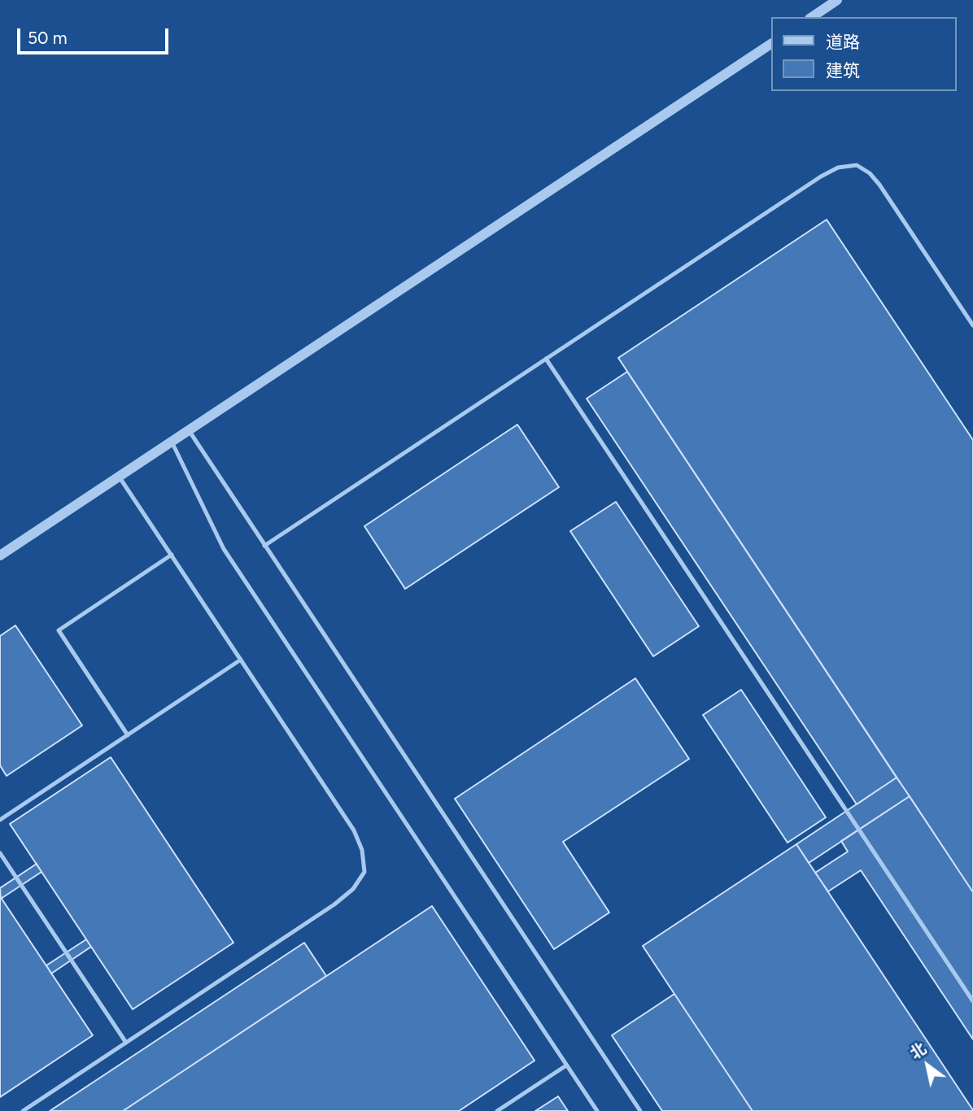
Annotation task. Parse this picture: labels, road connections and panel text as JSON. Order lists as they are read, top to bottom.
{
  "legend": ["道路", "建筑"],
  "scale_bar": "50 m",
  "north": "top left"
}
